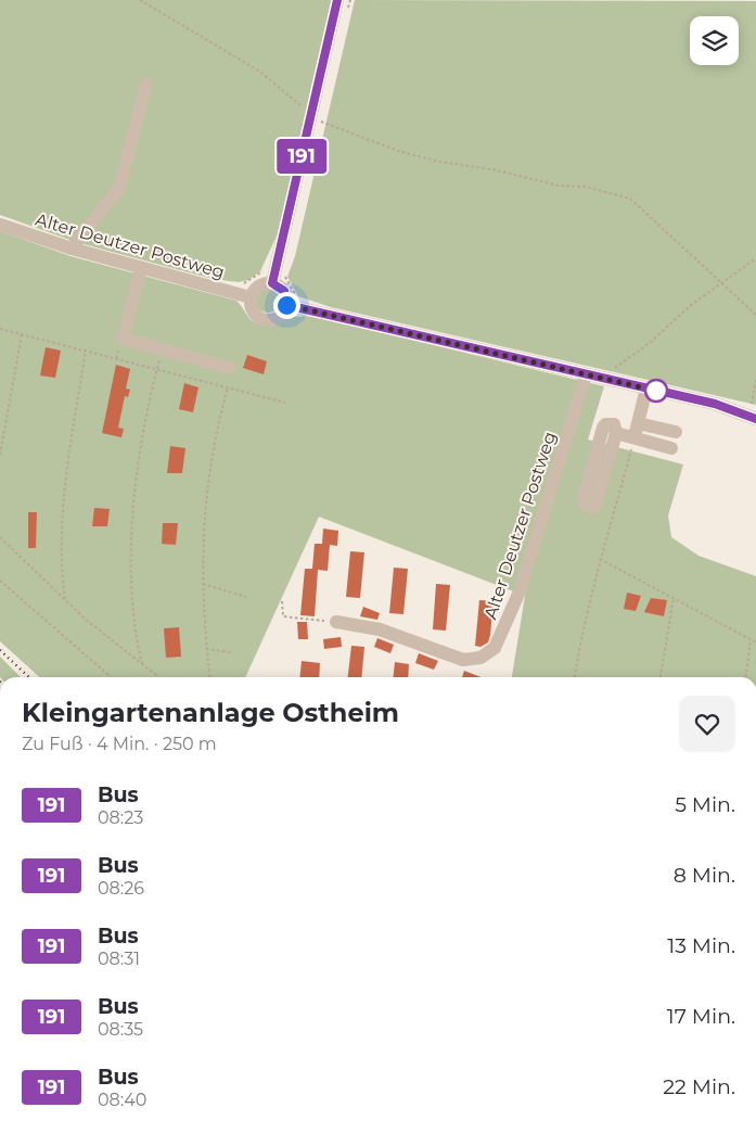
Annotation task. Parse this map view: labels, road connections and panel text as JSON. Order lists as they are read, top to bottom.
{
  "streets": {
    "street": ["Alter Deutzer Postweg"]
  },
  "lines": ["bus line 191"],
  "page": {
    "on_map": "191",
    "heading": ["Kleingartenanlage Ostheim", "Zu Fuß · 4 Min. · 250 m"],
    "list": [
      {
        "mark": "191",
        "name": "Bus",
        "note": "08:23",
        "value": "5 Min."
      },
      {
        "mark": "191",
        "name": "Bus",
        "note": "08:26",
        "value": "8 Min."
      },
      {
        "mark": "191",
        "name": "Bus",
        "note": "08:31",
        "value": "13 Min."
      },
      {
        "mark": "191",
        "name": "Bus",
        "note": "08:35",
        "value": "17 Min."
      },
      {
        "mark": "191",
        "name": "Bus",
        "note": "08:40",
        "value": "22 Min."
      }
    ]
  }
}
